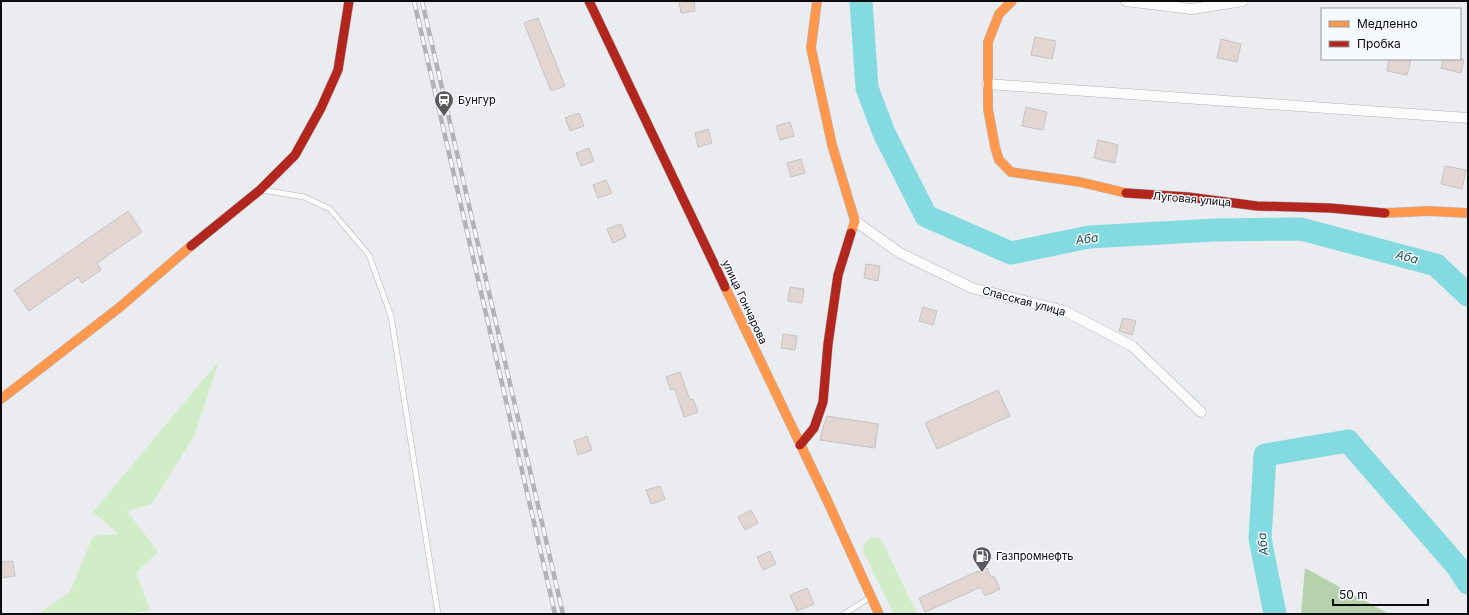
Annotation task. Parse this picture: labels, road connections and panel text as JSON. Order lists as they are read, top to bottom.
{
  "streets": {
    "street": ["Луговая улица", "Спасская улица", "улица Гончарова"]
  },
  "water": ["Аба"],
  "places": {
    "station": ["Бунгур"],
    "fuel station": ["Газпромнефть"]
  },
  "legend": ["Медленно", "Пробка"],
  "scale_bar": "50 m"
}
